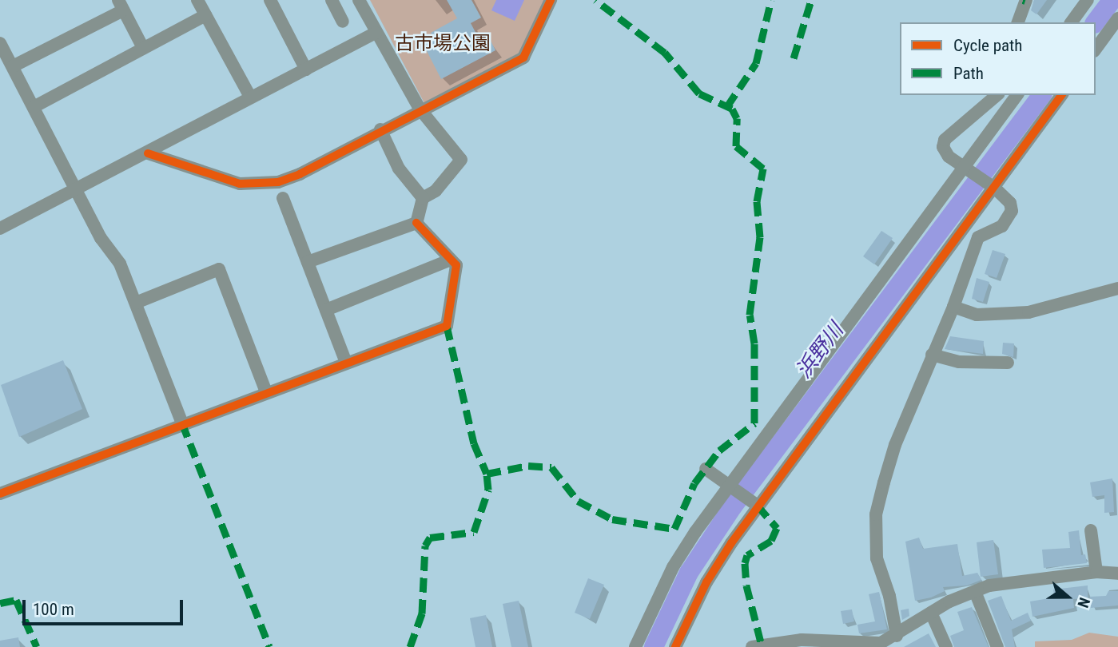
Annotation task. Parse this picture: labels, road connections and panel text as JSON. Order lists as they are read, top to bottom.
{
  "water": ["浜野川"],
  "parks": ["古市場公園"],
  "legend": ["Cycle path", "Path"],
  "scale_bar": "100 m",
  "north": "right"
}
